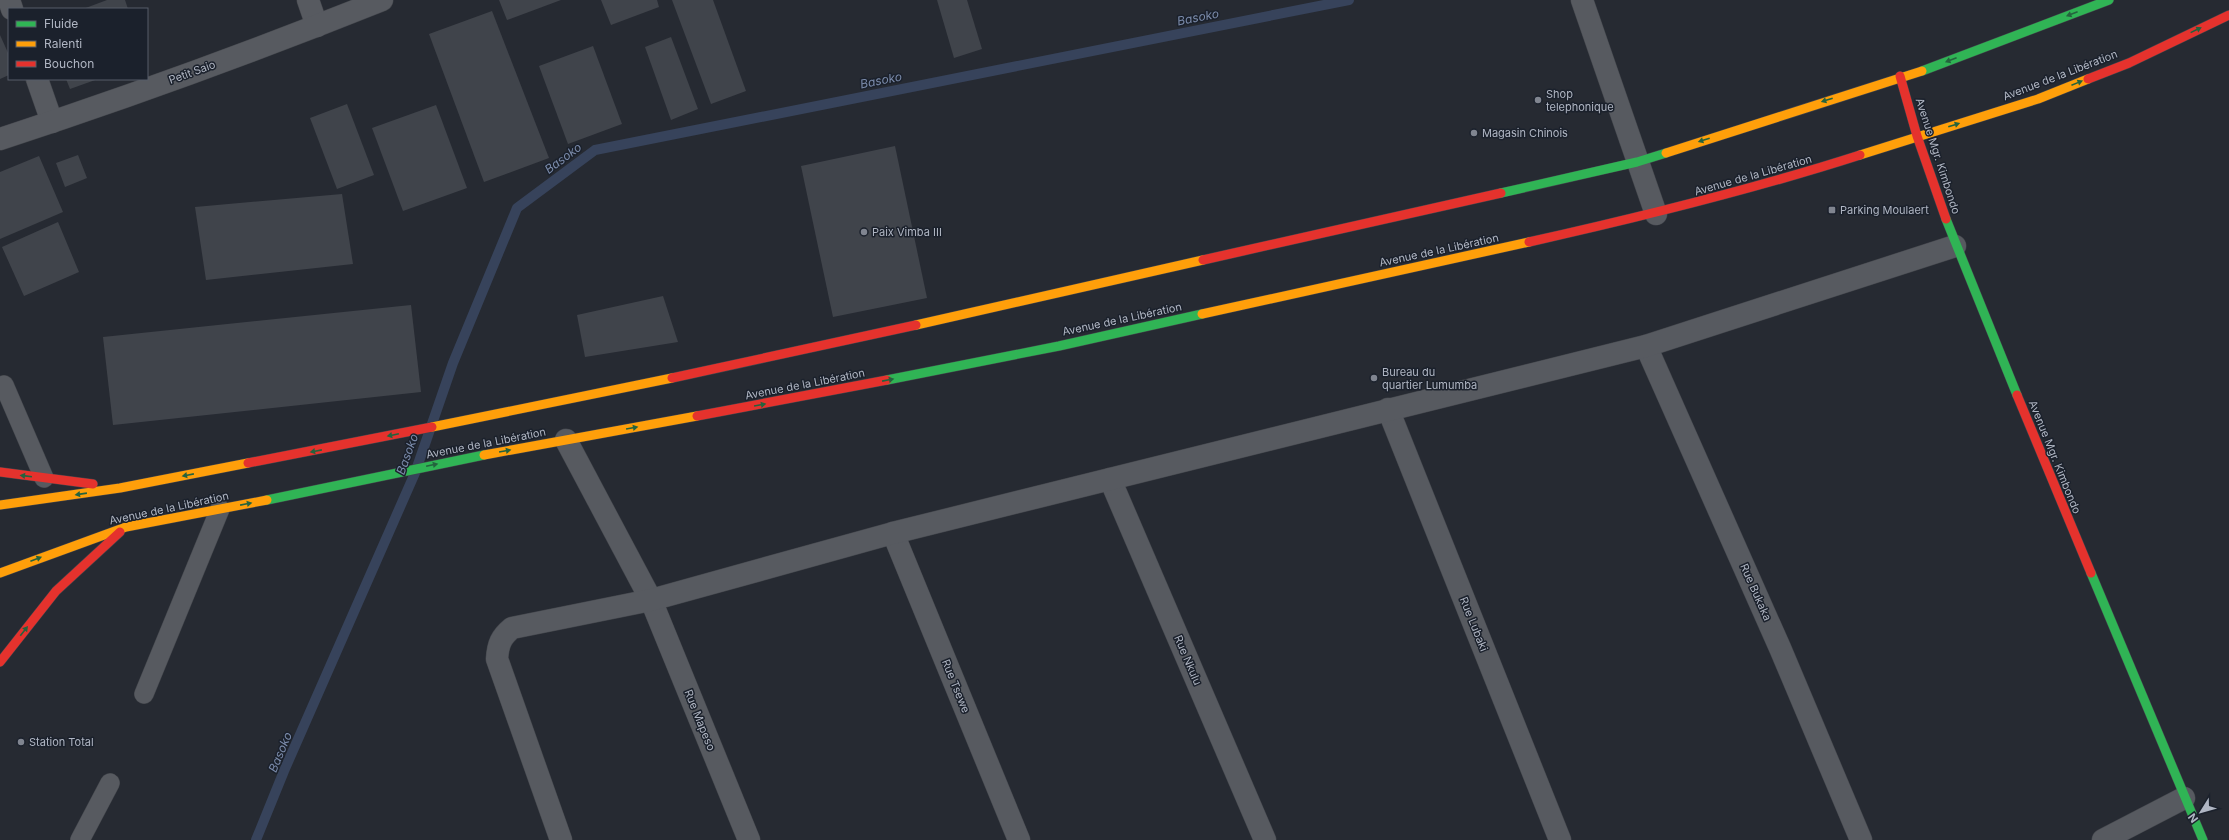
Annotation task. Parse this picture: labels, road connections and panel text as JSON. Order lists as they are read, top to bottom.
{
  "streets": {
    "main road": ["Avenue de la Libération", "Avenue Mgr. Kimbondo"],
    "street": [
      "Petit Saio",
      "Rue Bukaka",
      "Rue Lubaki",
      "Rue Nkulu",
      "Rue Tsewe",
      "Rue Mapeso"
    ]
  },
  "crossings": [
    ["Avenue de la Libération", "Avenue Mgr. Kimbondo"],
    ["Avenue de la Libération", "Rue Mapeso"]
  ],
  "water": ["Basoko"],
  "places": {
    "other": [
      "Shop telephonique",
      "Magasin Chinois",
      "Paix Vimba III",
      "Bureau du quartier Lumumba",
      "Station Total"
    ],
    "transit": ["Parking Moulaert"]
  },
  "legend": ["Fluide", "Ralenti", "Bouchon"],
  "north": "bottom left"
}
